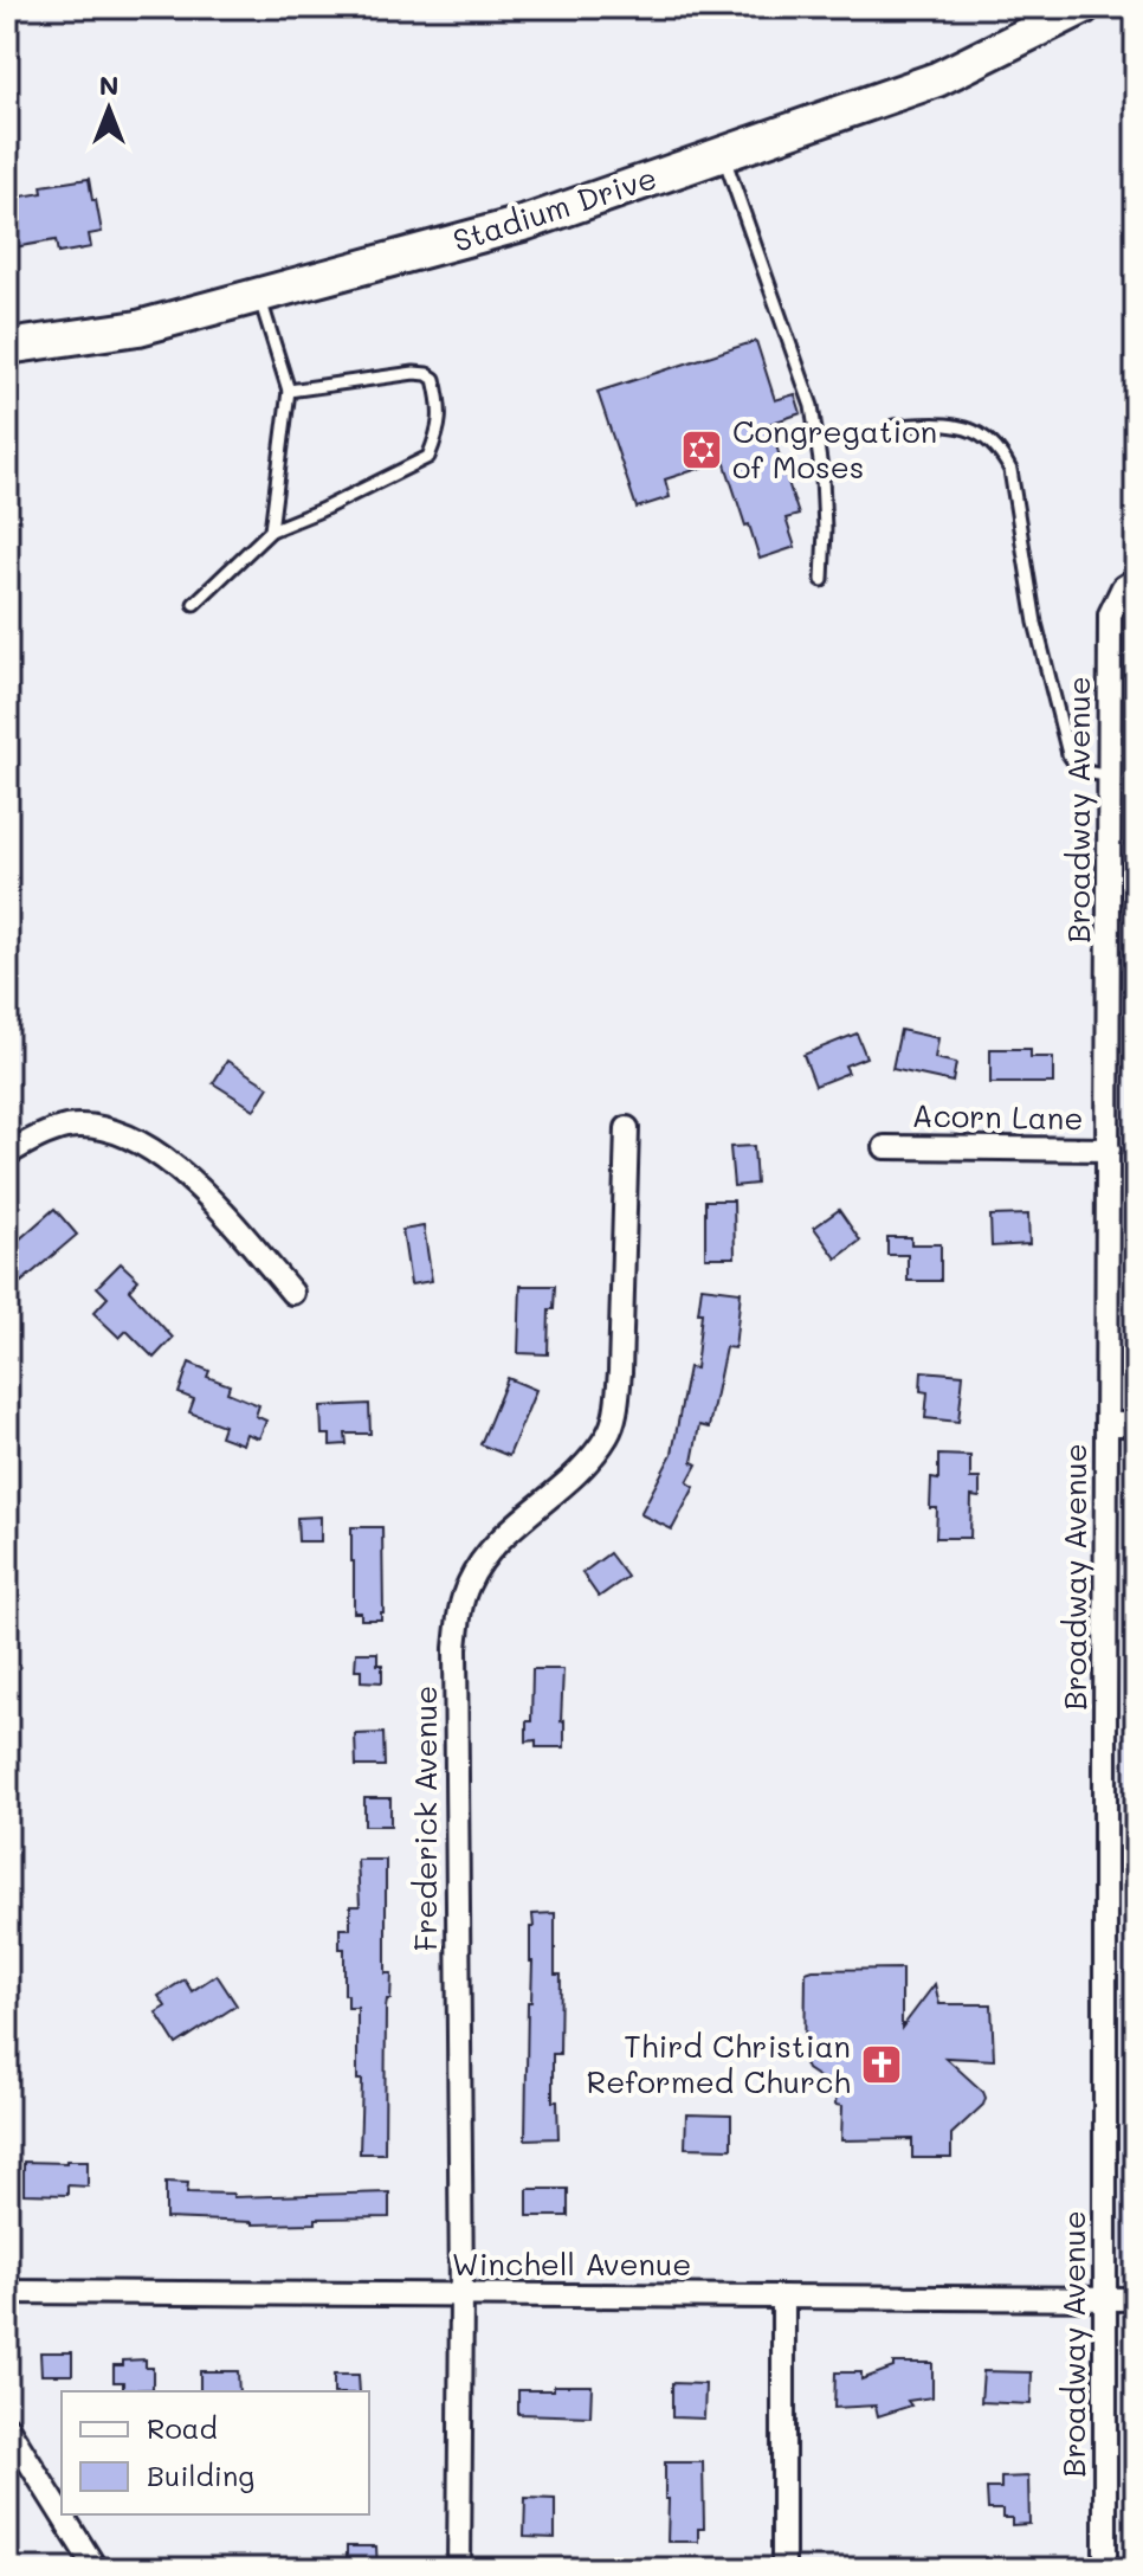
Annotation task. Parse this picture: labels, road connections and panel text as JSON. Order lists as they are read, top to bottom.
{
  "streets": {
    "main road": ["Stadium Drive"],
    "street": [
      "Broadway Avenue",
      "Acorn Lane",
      "Frederick Avenue",
      "Winchell Avenue"
    ]
  },
  "crossings": [
    ["Broadway Avenue", "Acorn Lane"],
    ["Broadway Avenue", "Winchell Avenue"],
    ["Frederick Avenue", "Winchell Avenue"]
  ],
  "places": {
    "synagogue": ["Congregation of Moses"],
    "church": ["Third Christian Reformed Church"]
  },
  "legend": ["Road", "Building"],
  "north": "top"
}
